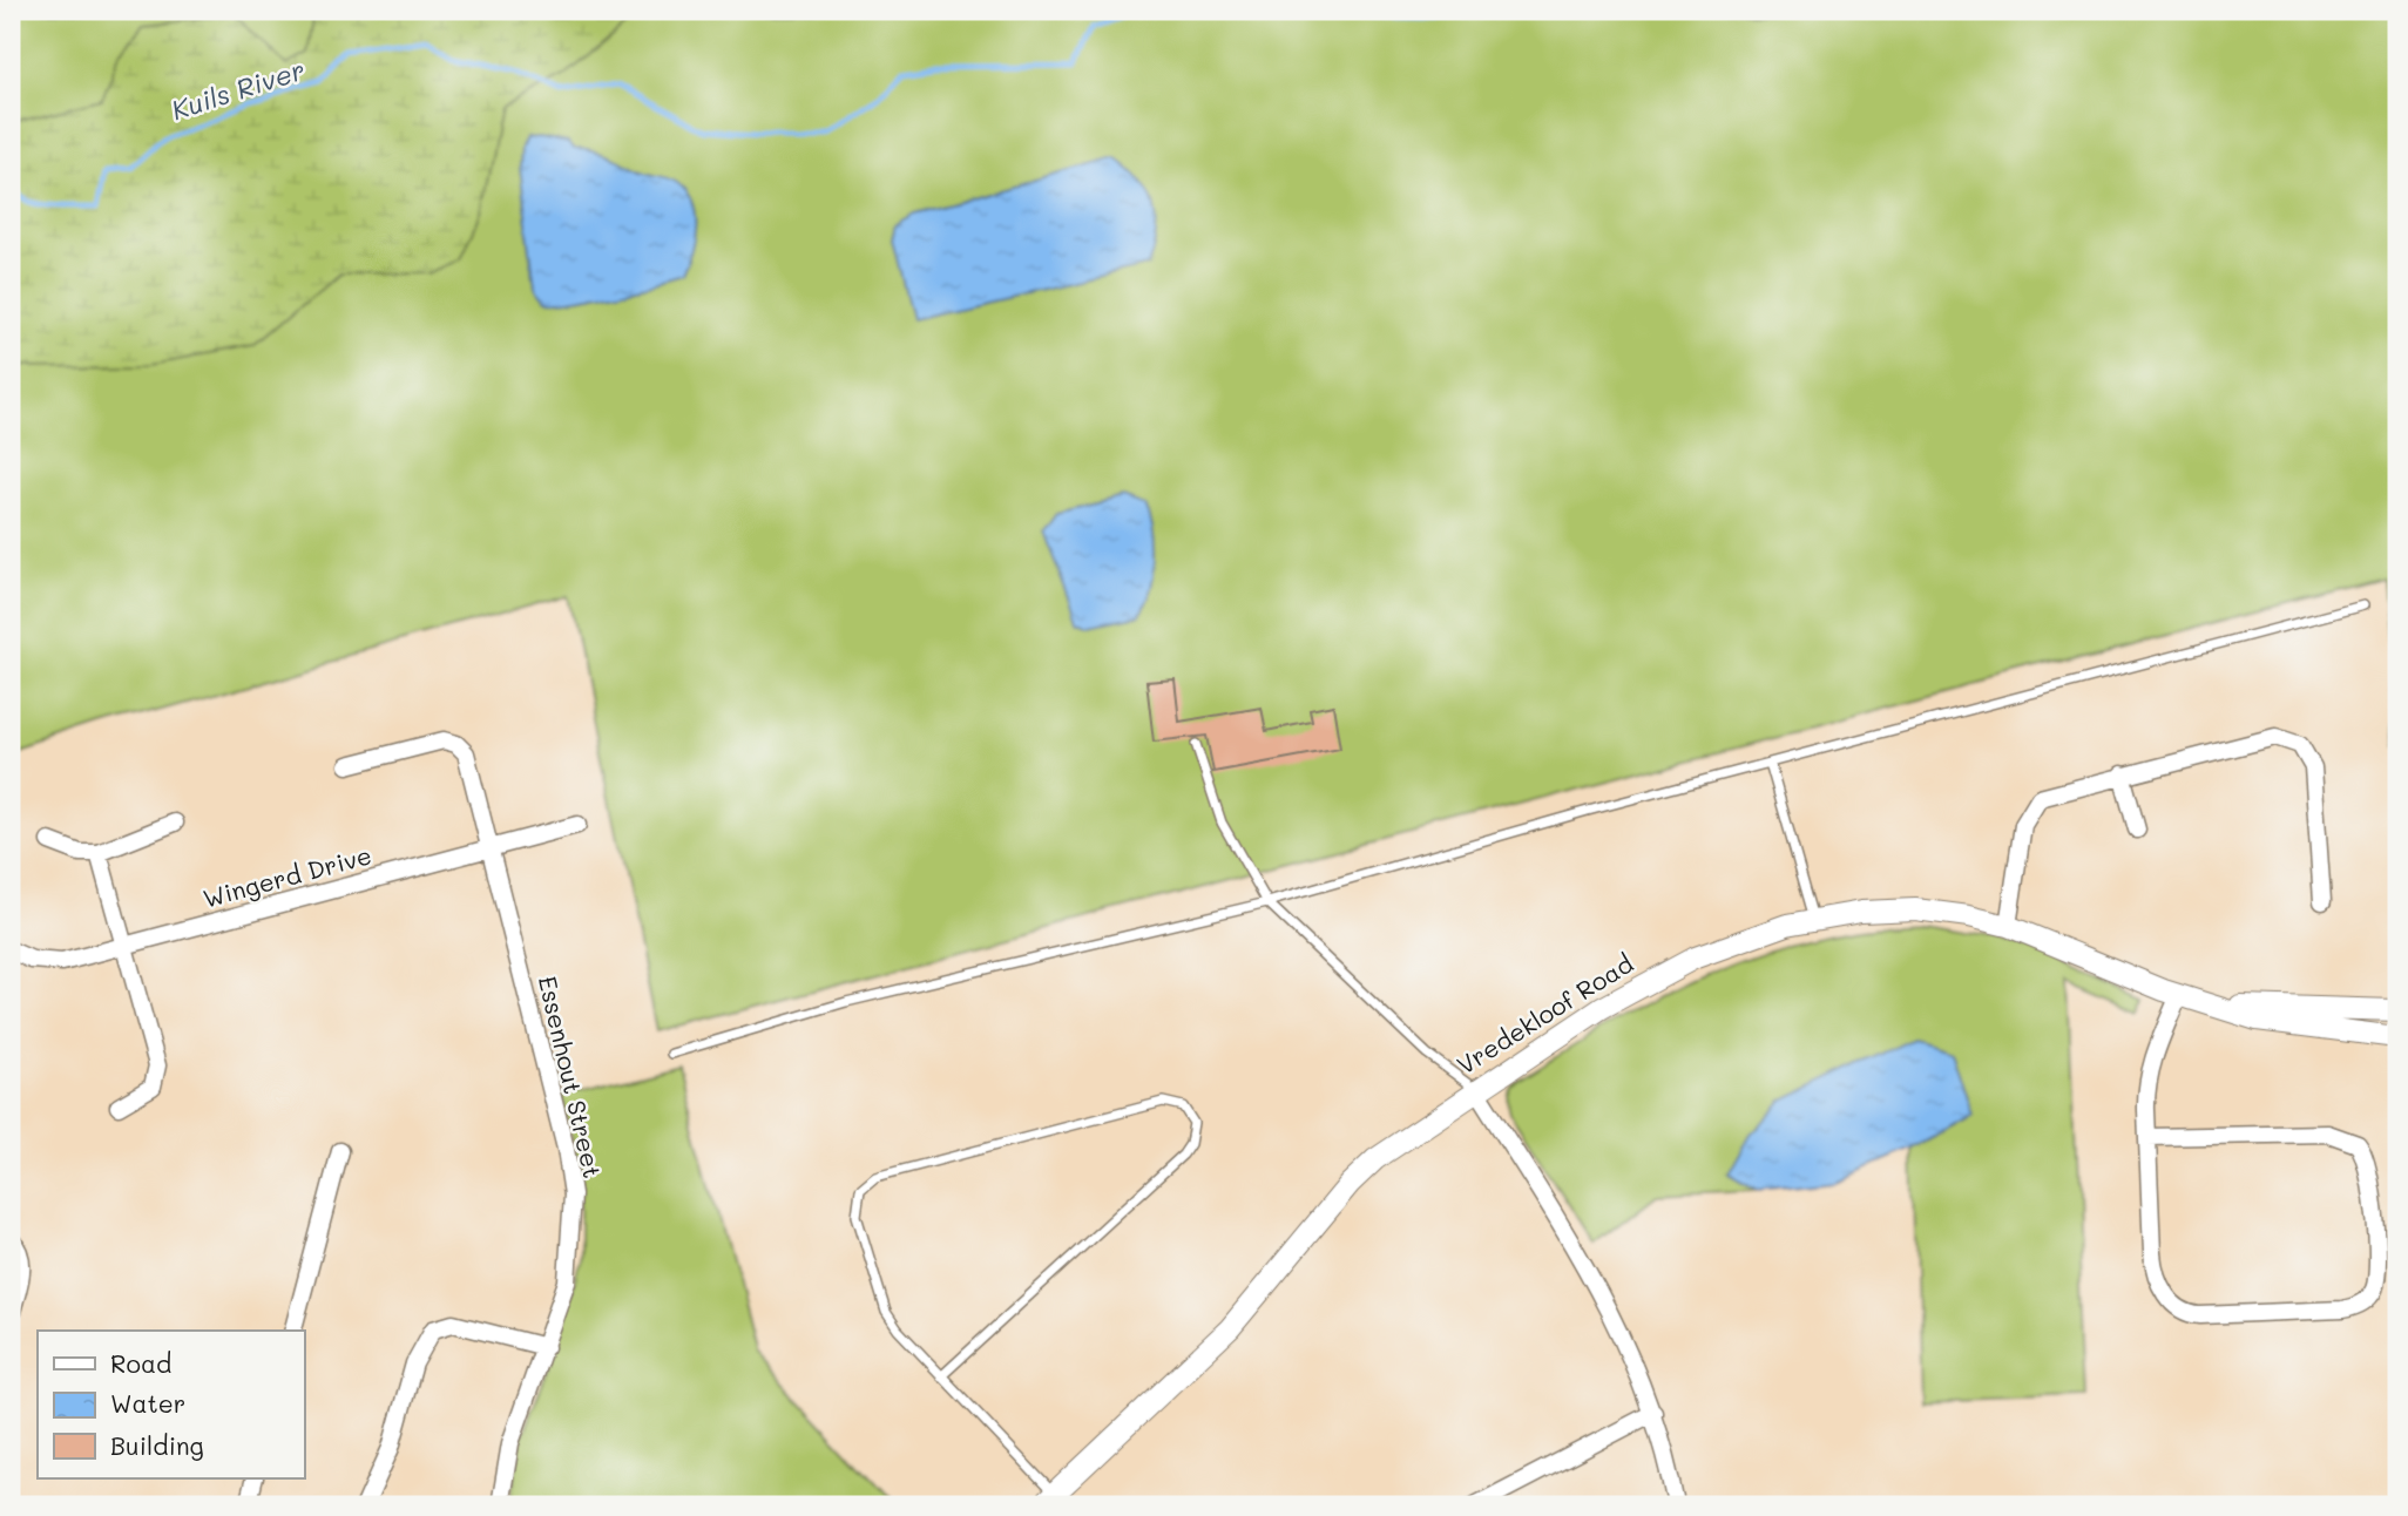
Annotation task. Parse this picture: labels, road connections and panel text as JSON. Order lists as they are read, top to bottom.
{
  "streets": {
    "street": ["Wingerd Drive", "Vredekloof Road", "Essenhout Street"]
  },
  "crossings": [
    ["Wingerd Drive", "Essenhout Street"]
  ],
  "water": ["Kuils River"],
  "legend": ["Road", "Water", "Building"]
}
